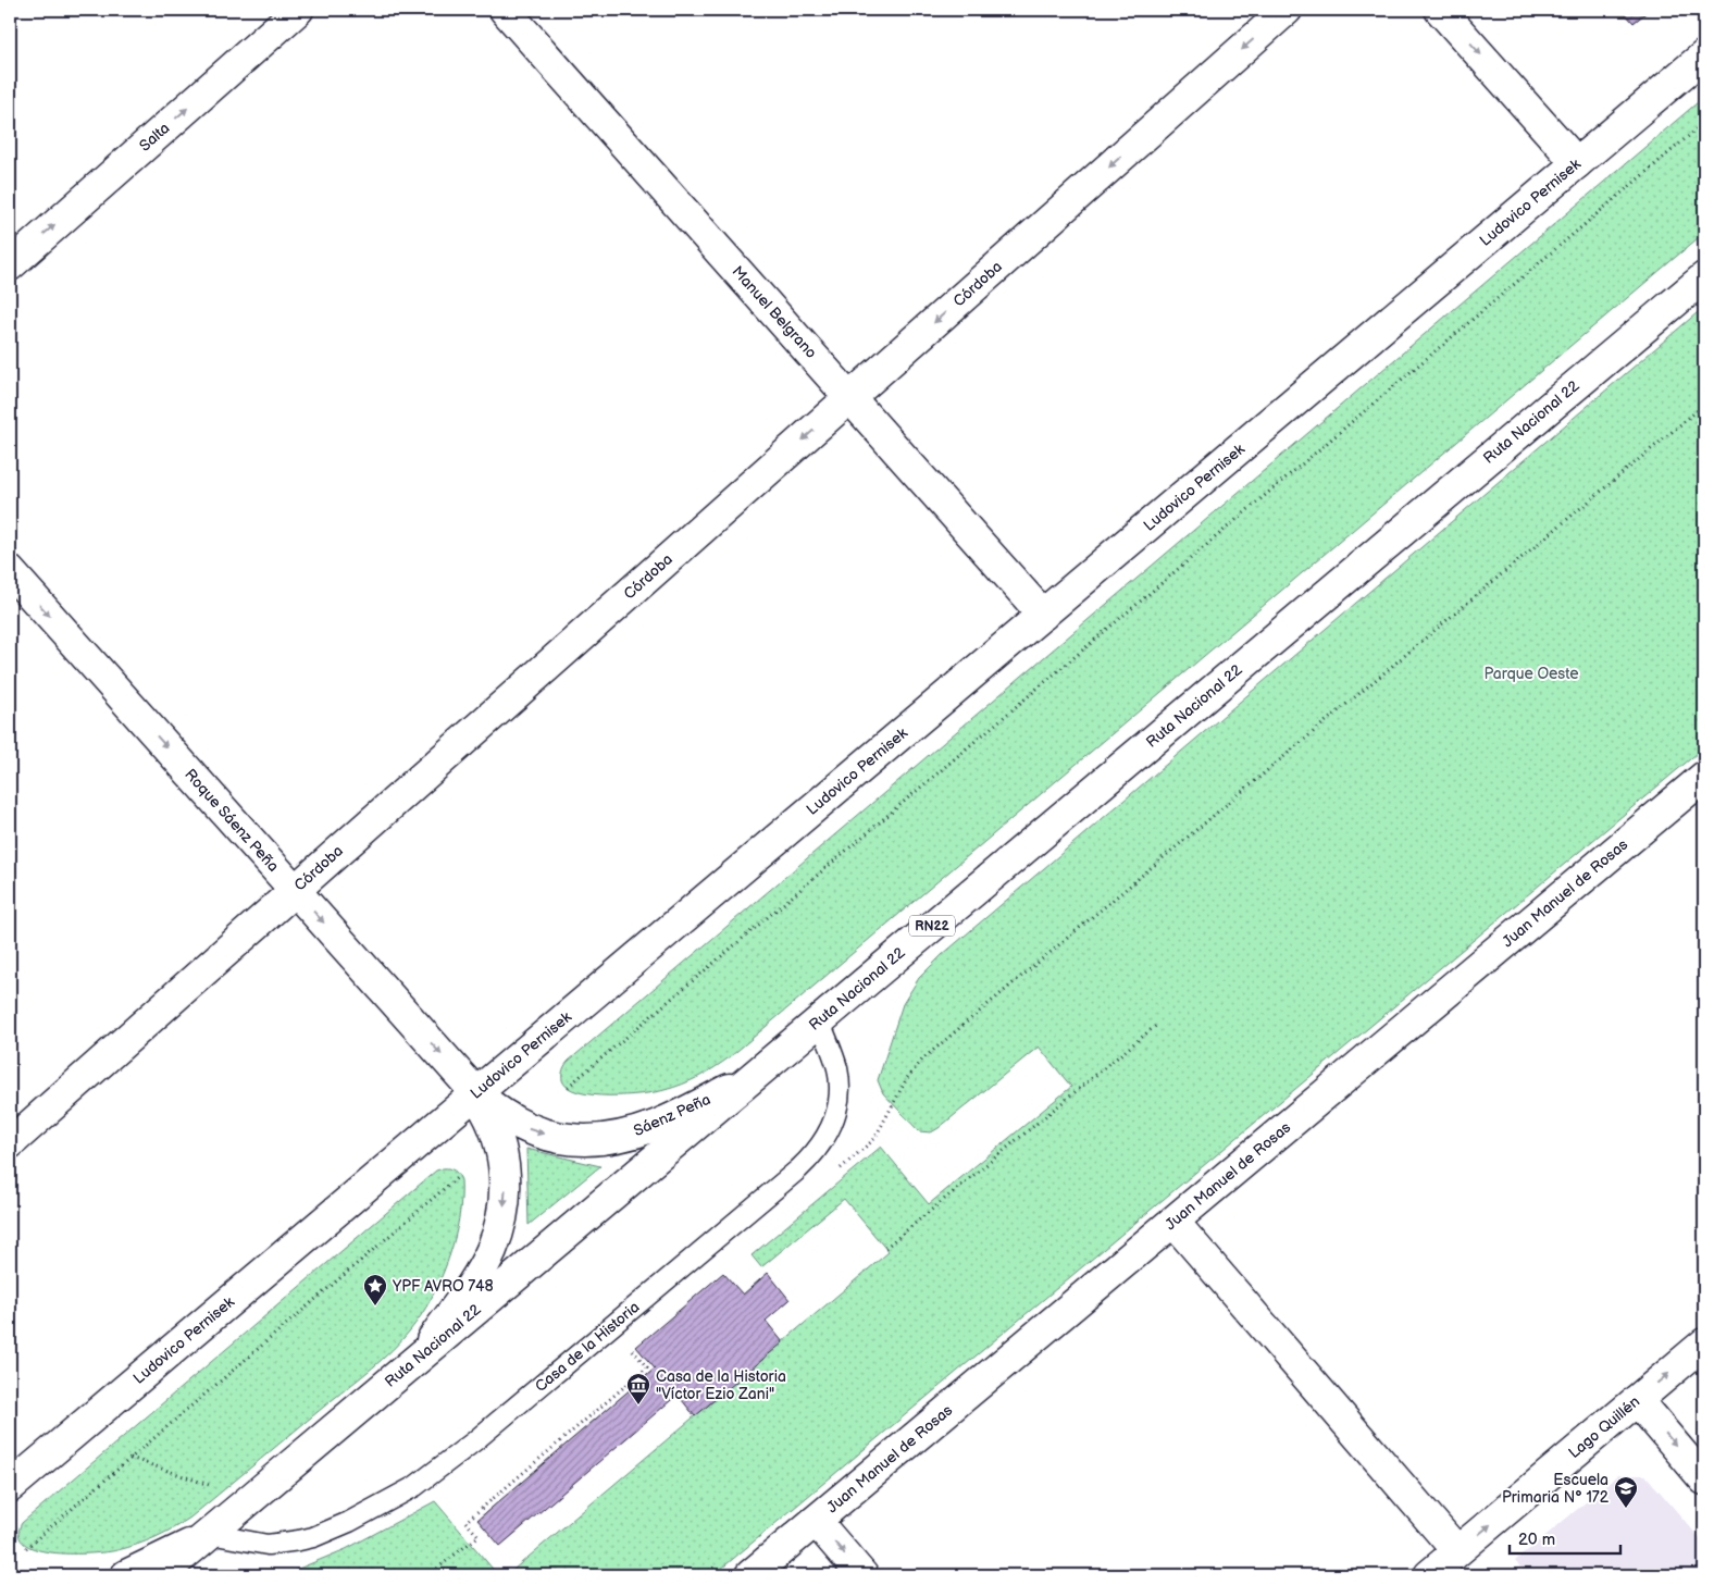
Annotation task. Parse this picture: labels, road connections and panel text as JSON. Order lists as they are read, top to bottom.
{
  "streets": {
    "main road": [
      "Salta",
      "Ludovico Pernisek",
      "Córdoba",
      "Manuel Belgrano",
      "Ruta Nacional 22",
      "Roque Sáenz Peña",
      "Juan Manuel de Rosas",
      "RN22",
      "Sáenz Peña",
      "Lago Quillén"
    ],
    "lane": ["Casa de la Historia"]
  },
  "crossings": [
    ["Ludovico Pernisek", "Manuel Belgrano"],
    ["Ludovico Pernisek", "Roque Sáenz Peña"],
    ["Ludovico Pernisek", "Sáenz Peña"],
    ["Córdoba", "Manuel Belgrano"],
    ["Córdoba", "Roque Sáenz Peña"],
    ["Ruta Nacional 22", "Sáenz Peña"],
    ["Ruta Nacional 22", "Casa de la Historia"],
    ["Roque Sáenz Peña", "Sáenz Peña"]
  ],
  "one_way": [
    "Salta",
    "Córdoba",
    "Roque Sáenz Peña",
    "Sáenz Peña",
    "Lago Quillén"
  ],
  "parks": ["Parque Oeste"],
  "places": {
    "place": ["YPF AVRO 748"],
    "museum": ["Casa de la Historia \"Víctor Ezio Zani\""],
    "school or university": ["Escuela Primaria N° 172"]
  },
  "scale_bar": "20 m"
}
